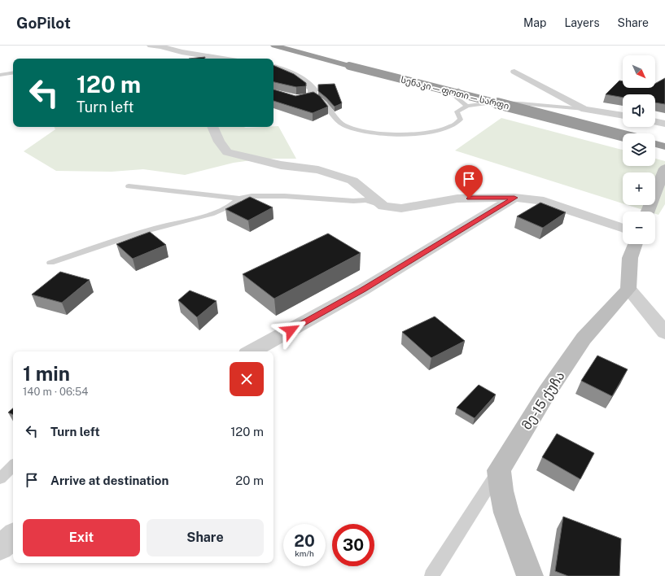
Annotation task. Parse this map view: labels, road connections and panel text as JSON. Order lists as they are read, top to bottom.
{
  "streets": {
    "highway": ["სენაკი — ფოთი — სარფი"],
    "street": ["მე-15 ქუჩა"]
  },
  "north": "bottom right",
  "page": {
    "header": "GoPilot",
    "nav": ["Map", "Layers", "Share"],
    "map_buttons": ["+", "−"],
    "turn": ["120 m", "Turn left"],
    "heading": ["1 min", "140 m · 06:54"],
    "list": [
      {
        "name": "Turn left",
        "value": "120 m"
      },
      {
        "name": "Arrive at destination",
        "value": "20 m"
      }
    ],
    "buttons": ["Exit", "Share"],
    "speed": "20 km/h",
    "limit": "30"
  }
}
